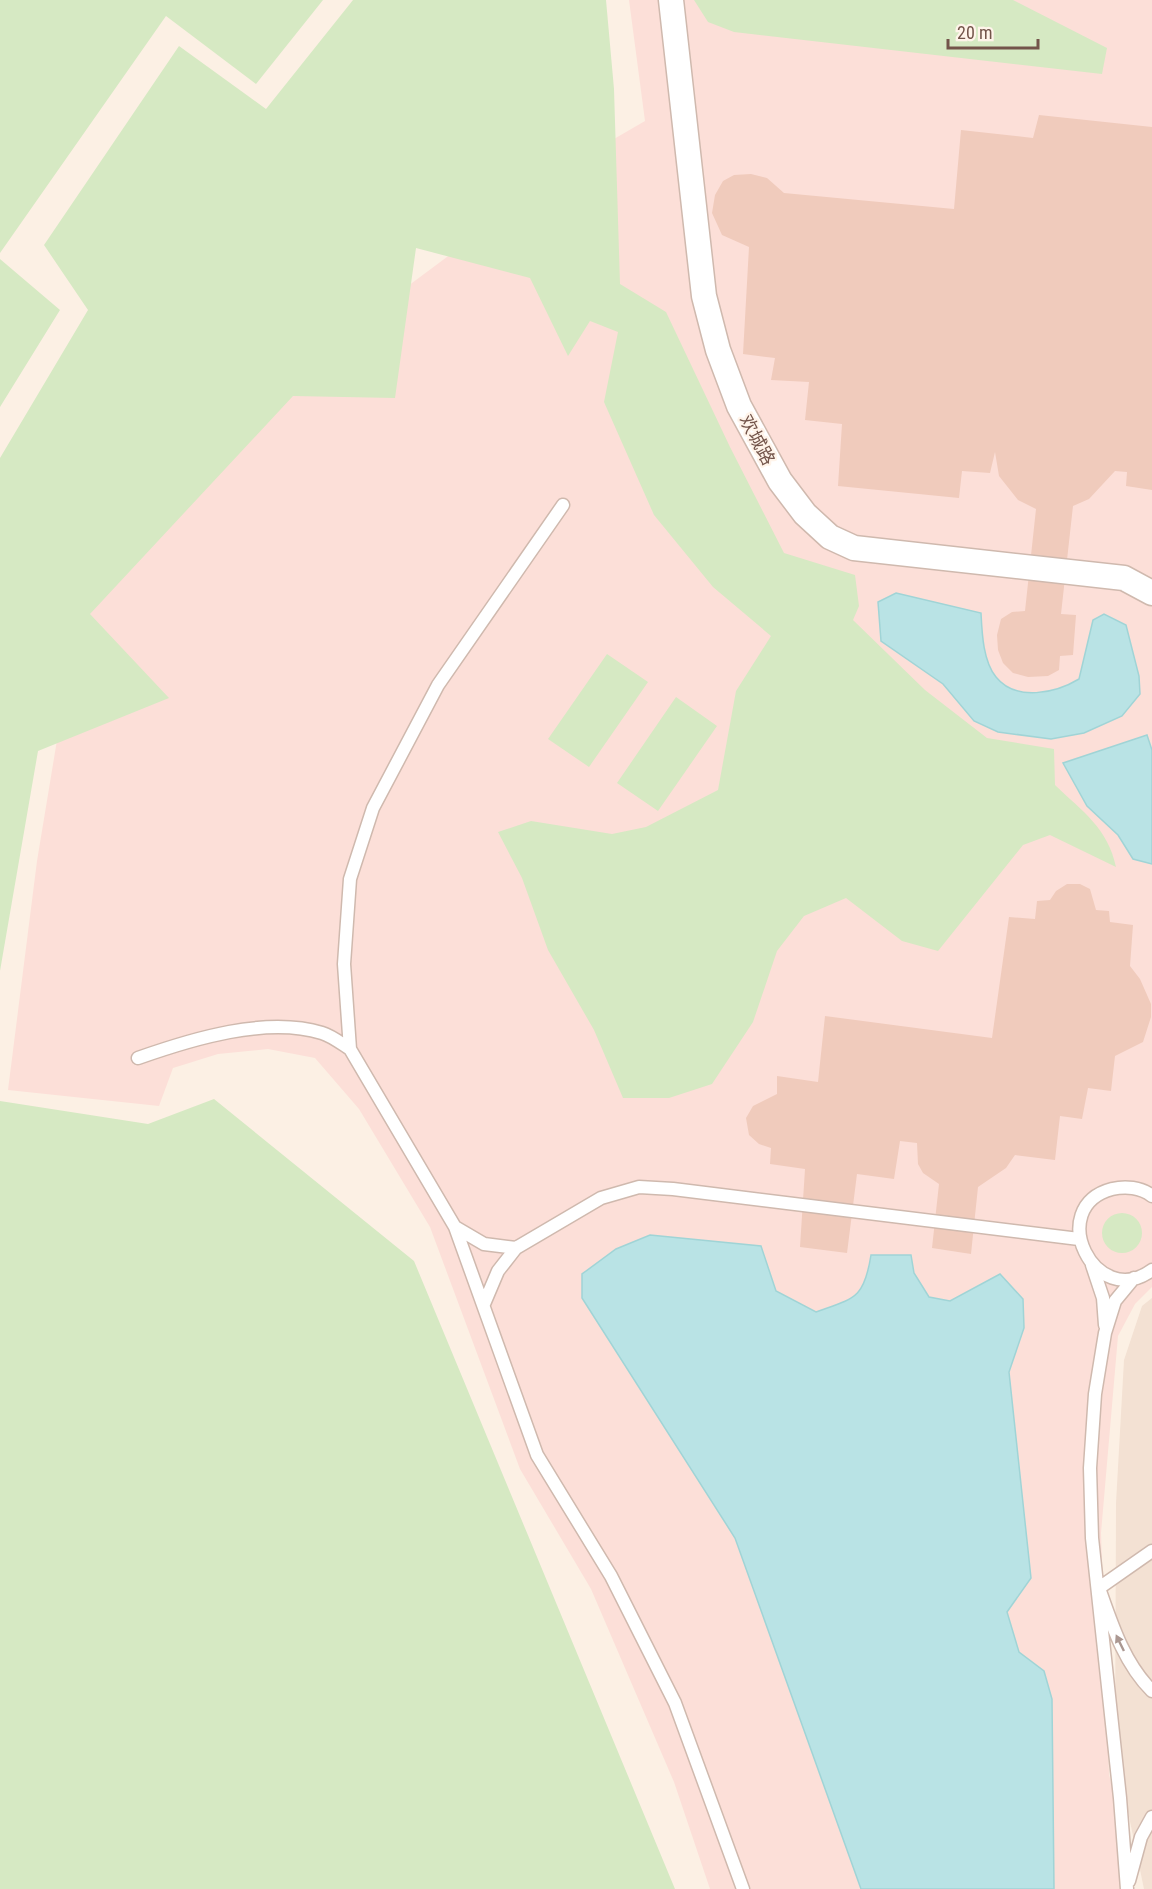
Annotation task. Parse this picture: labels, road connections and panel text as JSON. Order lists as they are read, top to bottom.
{
  "streets": {
    "street": ["欢城路"]
  },
  "scale_bar": "20 m"
}
